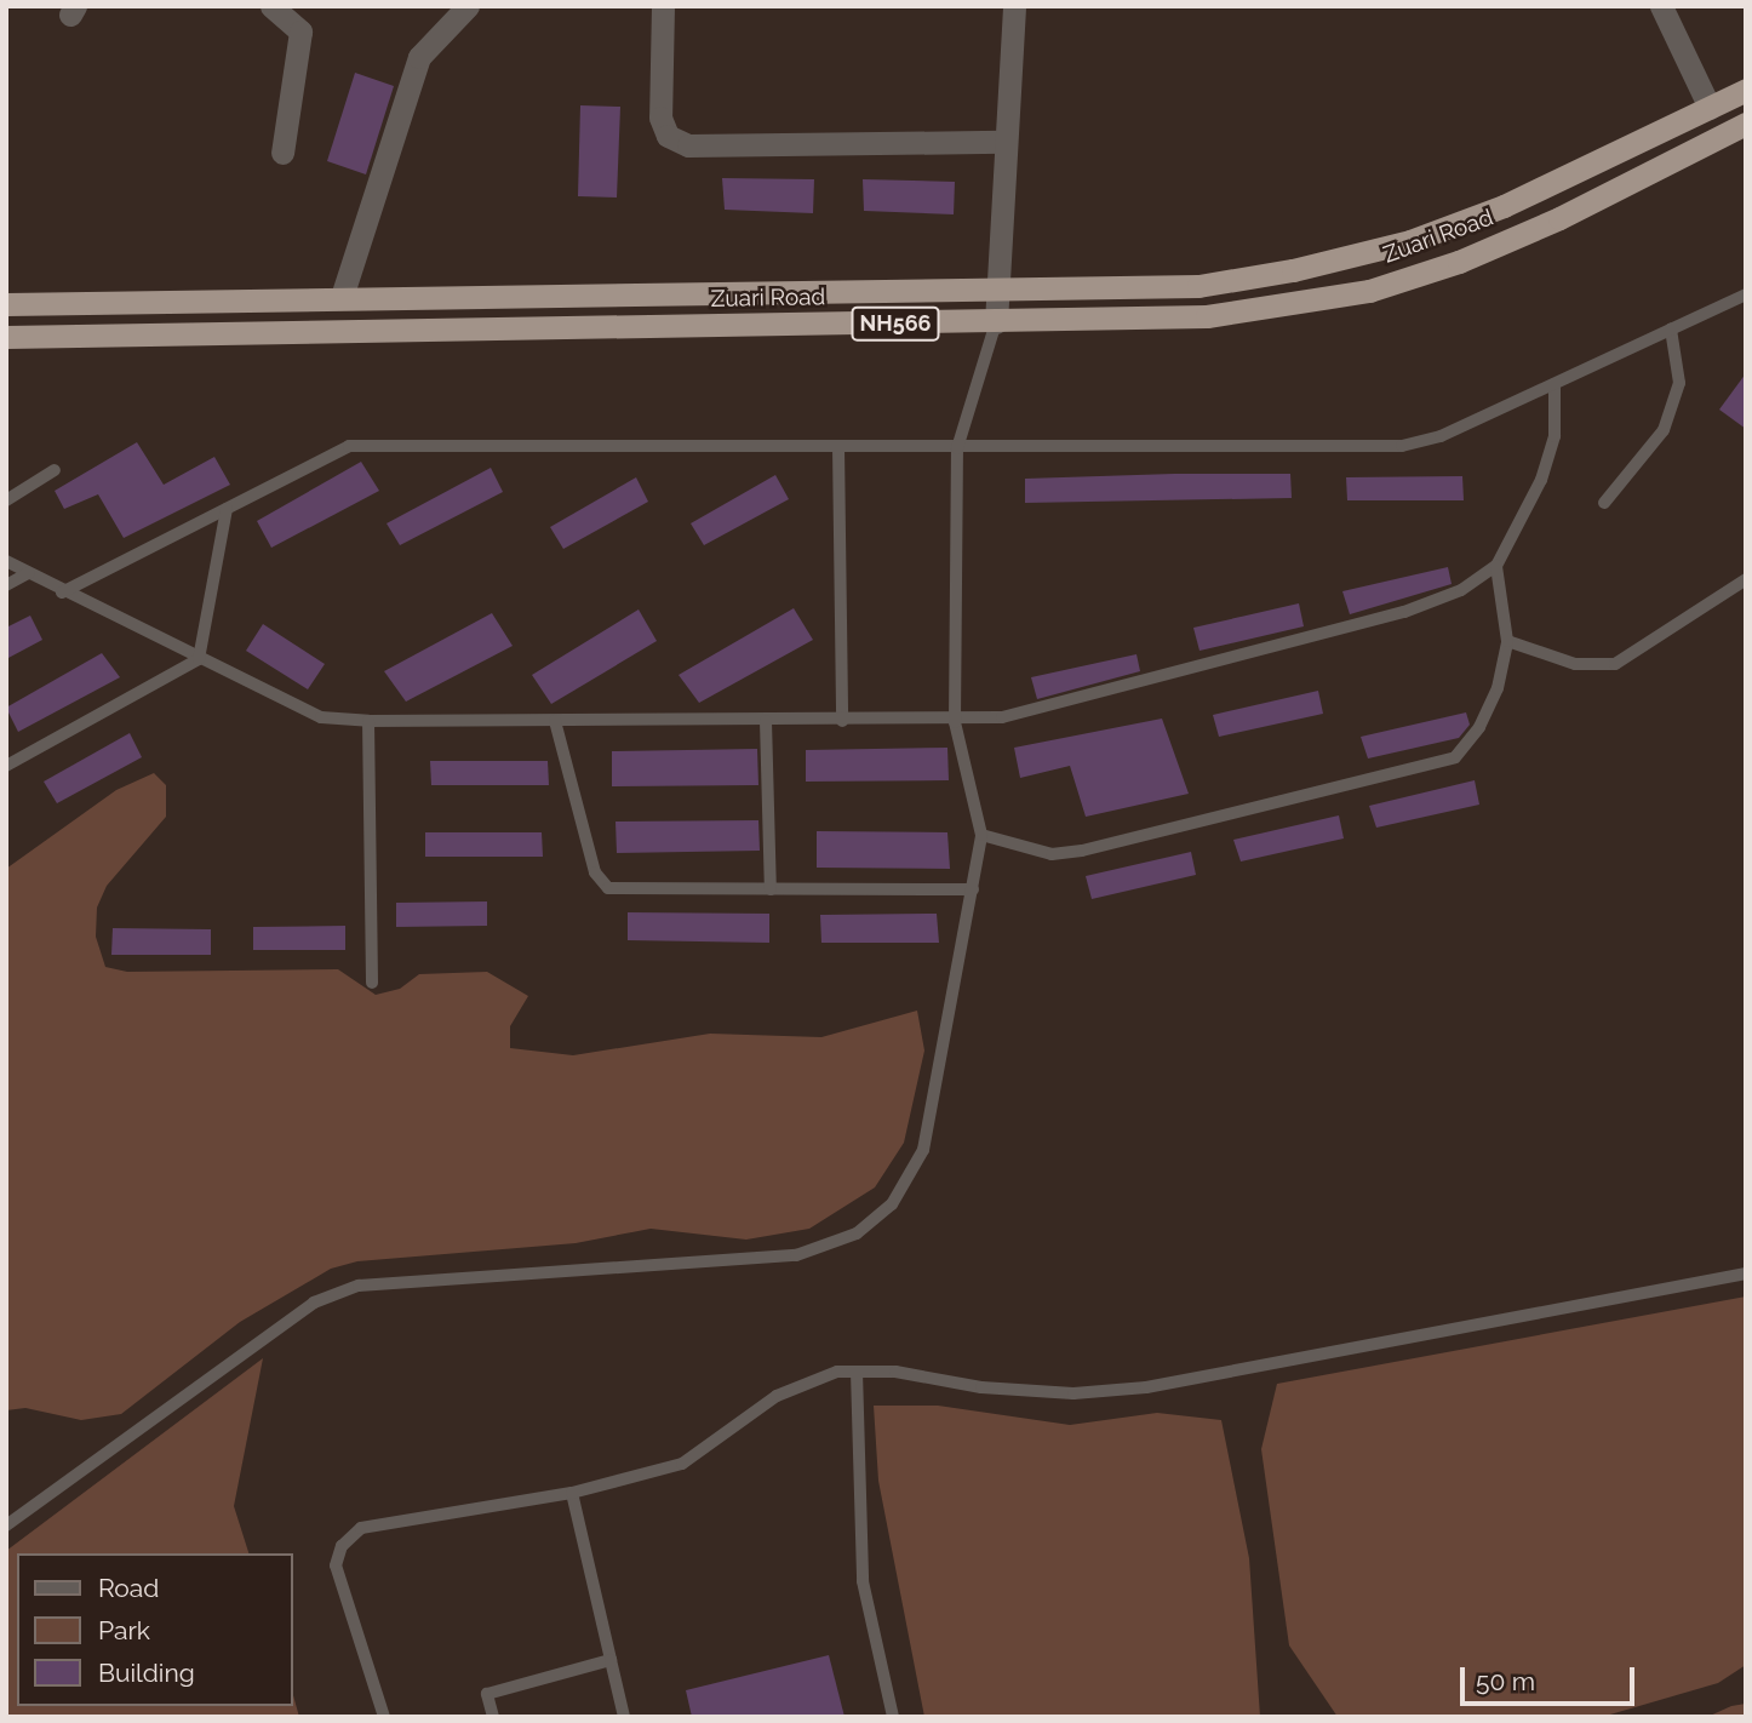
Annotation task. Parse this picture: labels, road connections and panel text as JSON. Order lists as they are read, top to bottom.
{
  "streets": {
    "highway": ["Zuari Road", "NH566"]
  },
  "legend": ["Road", "Park", "Building"],
  "scale_bar": "50 m"
}
